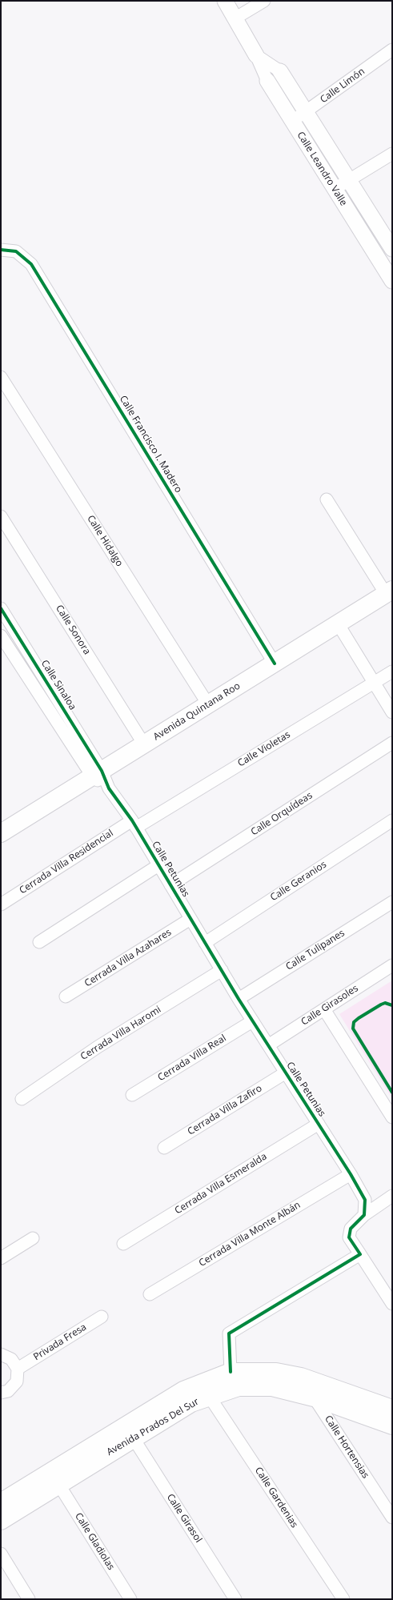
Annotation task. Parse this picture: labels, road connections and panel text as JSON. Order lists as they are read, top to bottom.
{
  "streets": {
    "main road": ["Avenida Quintana Roo", "Avenida Prados Del Sur"],
    "street": [
      "Calle Limón",
      "Calle Leandro Valle",
      "Calle Francisco I. Madero",
      "Calle Hidalgo",
      "Calle Sonora",
      "Calle Sinaloa",
      "Calle Violetas",
      "Calle Orquídeas",
      "Cerrada Villa Residencial",
      "Calle Petunias",
      "Calle Geranios",
      "Calle Tulipanes",
      "Cerrada Villa Azahares",
      "Calle Girasoles",
      "Cerrada Villa Haromi",
      "Cerrada Villa Real",
      "Cerrada Villa Zafiro",
      "Cerrada Villa Esmeralda",
      "Cerrada Villa Monte Albán",
      "Privada Fresa",
      "Calle Hortensias",
      "Calle Gardenias",
      "Calle Girasol",
      "Calle Gladiolas"
    ]
  },
  "crossings": [
    ["Calle Limón", "Calle Leandro Valle"],
    ["Calle Francisco I. Madero", "Avenida Quintana Roo"],
    ["Calle Hidalgo", "Avenida Quintana Roo"],
    ["Calle Sonora", "Avenida Quintana Roo"],
    ["Calle Sinaloa", "Avenida Quintana Roo"],
    ["Calle Sinaloa", "Calle Petunias"],
    ["Avenida Quintana Roo", "Calle Petunias"],
    ["Calle Violetas", "Cerrada Villa Residencial"],
    ["Calle Violetas", "Calle Petunias"],
    ["Calle Orquídeas", "Calle Petunias"],
    ["Cerrada Villa Residencial", "Calle Petunias"],
    ["Calle Petunias", "Calle Geranios"],
    ["Calle Petunias", "Calle Tulipanes"],
    ["Calle Petunias", "Cerrada Villa Azahares"],
    ["Calle Petunias", "Calle Girasoles"],
    ["Calle Petunias", "Cerrada Villa Haromi"],
    ["Calle Petunias", "Cerrada Villa Real"],
    ["Calle Petunias", "Cerrada Villa Zafiro"],
    ["Calle Petunias", "Cerrada Villa Esmeralda"],
    ["Calle Petunias", "Cerrada Villa Monte Albán"],
    ["Avenida Prados Del Sur", "Calle Hortensias"],
    ["Avenida Prados Del Sur", "Calle Gardenias"],
    ["Avenida Prados Del Sur", "Calle Girasol"],
    ["Avenida Prados Del Sur", "Calle Gladiolas"]
  ]
}
